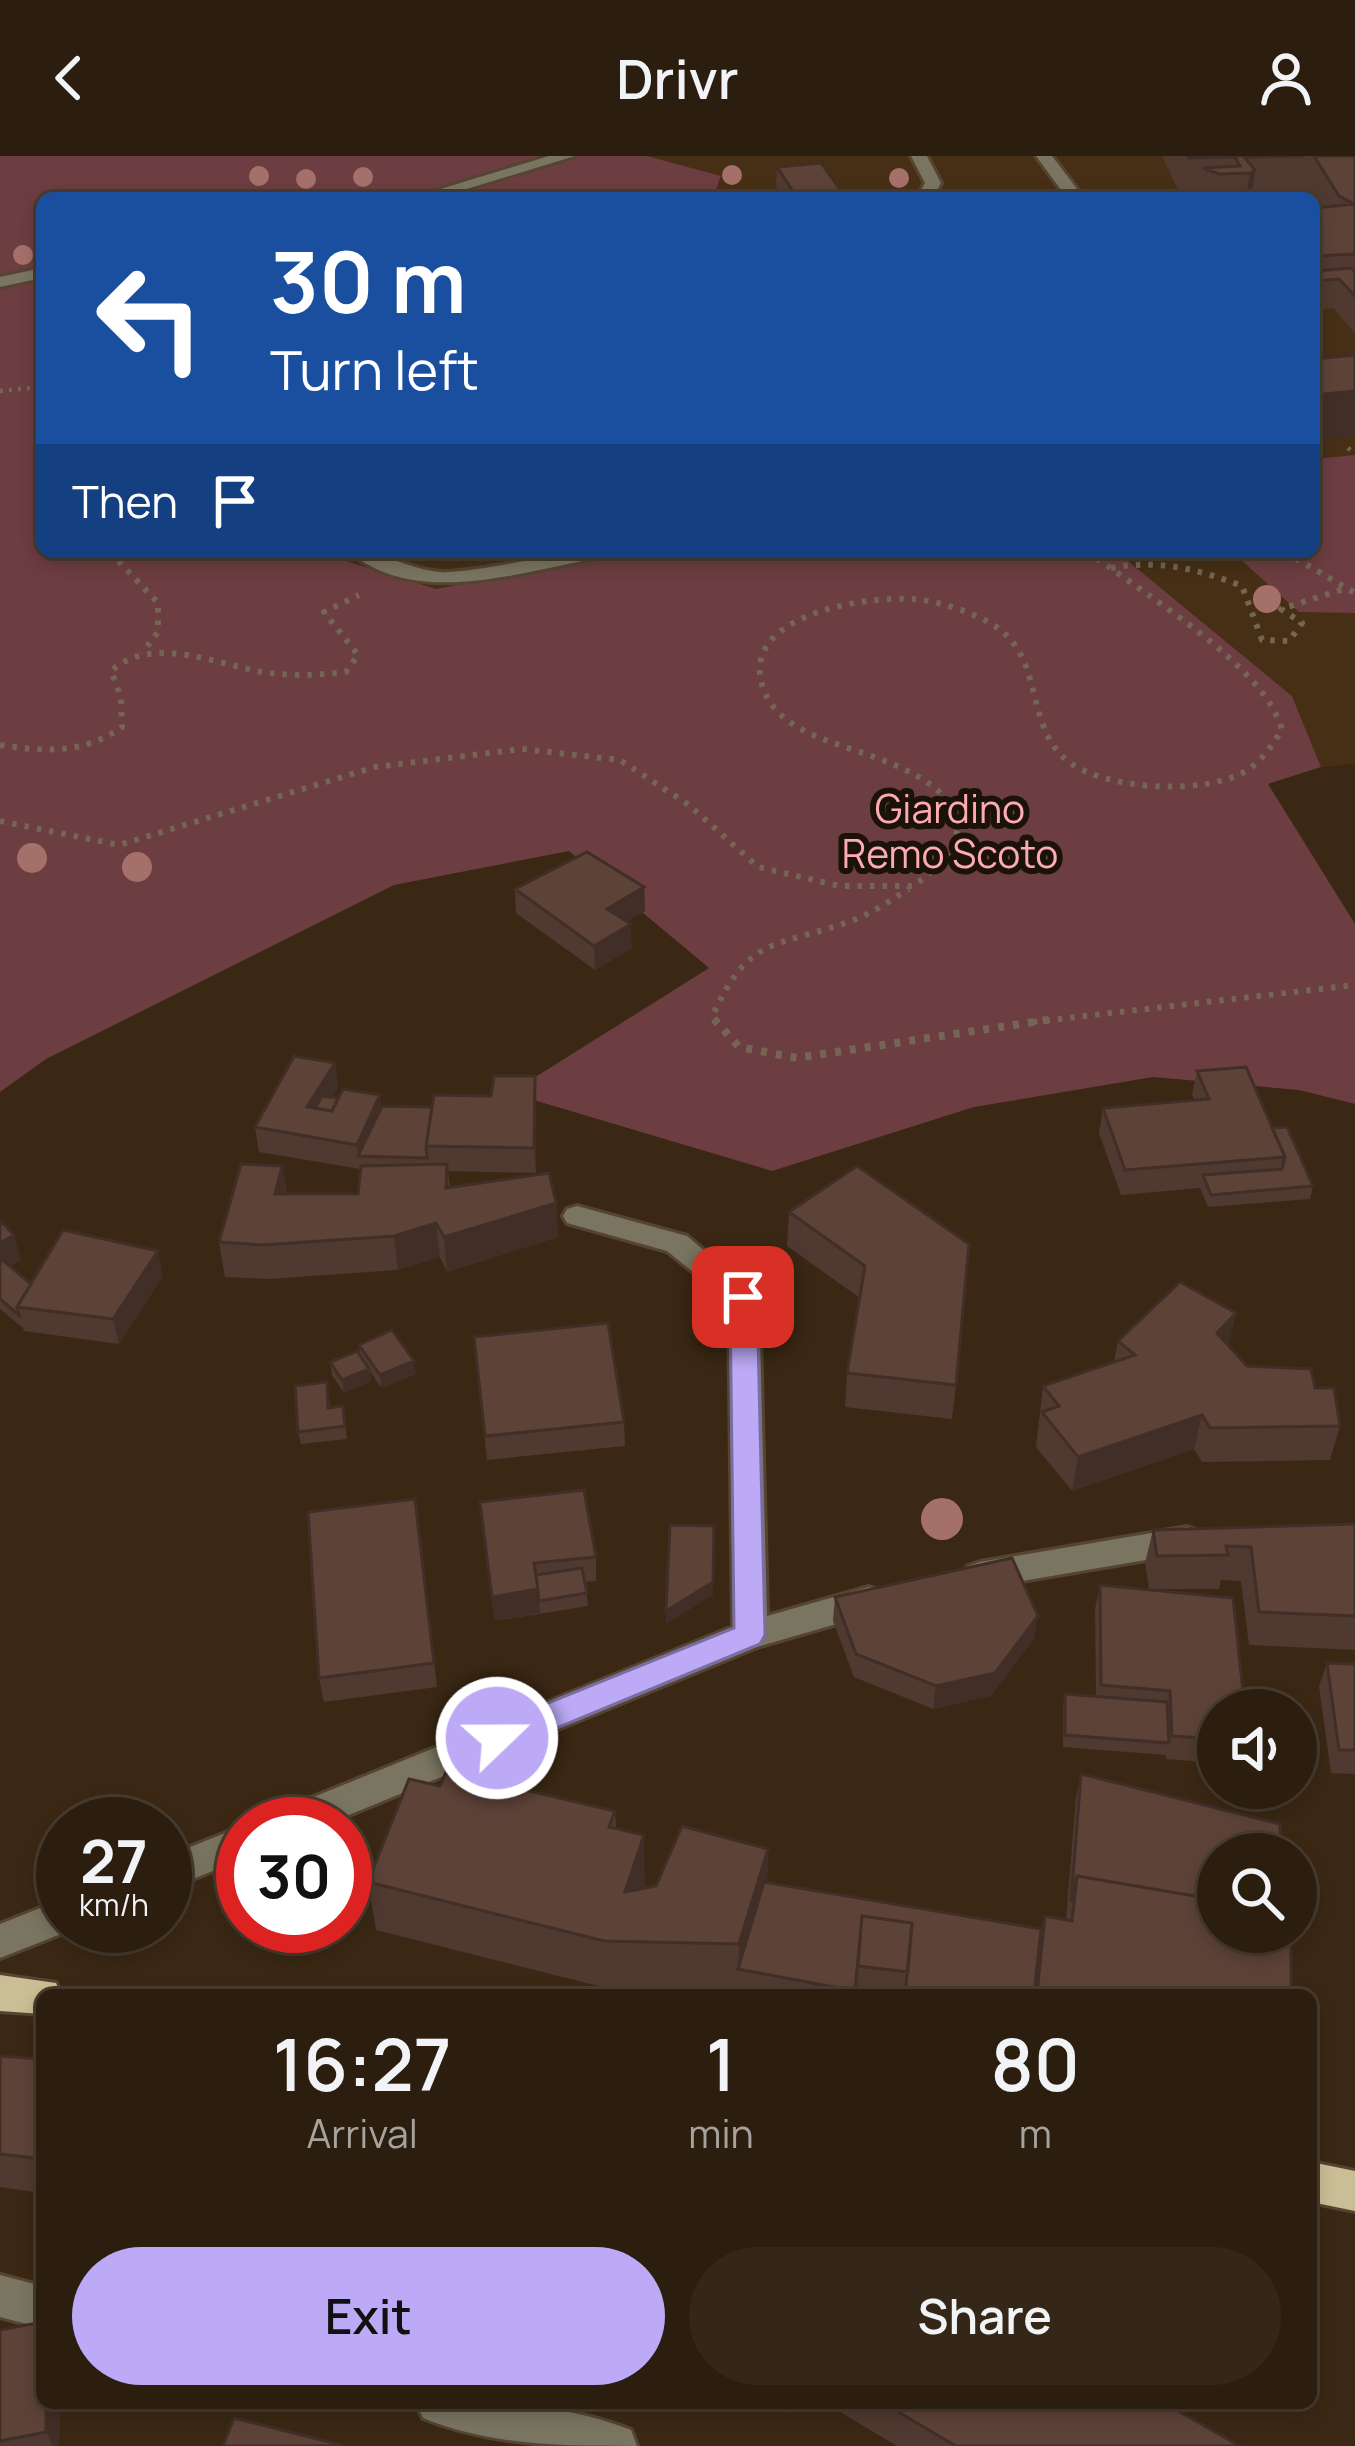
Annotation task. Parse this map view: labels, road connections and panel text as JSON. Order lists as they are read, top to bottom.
{
  "parks": ["Giardino Remo Scoto"],
  "page": {
    "header": "Drivr",
    "turn": ["30 m", "Turn left"],
    "then": "Then",
    "speed": "27 km/h",
    "limit": "30",
    "eta": [
      "16:27",
      "Arrival",
      "1",
      "min",
      "80",
      "m"
    ],
    "buttons": ["Exit", "Share"]
  }
}
